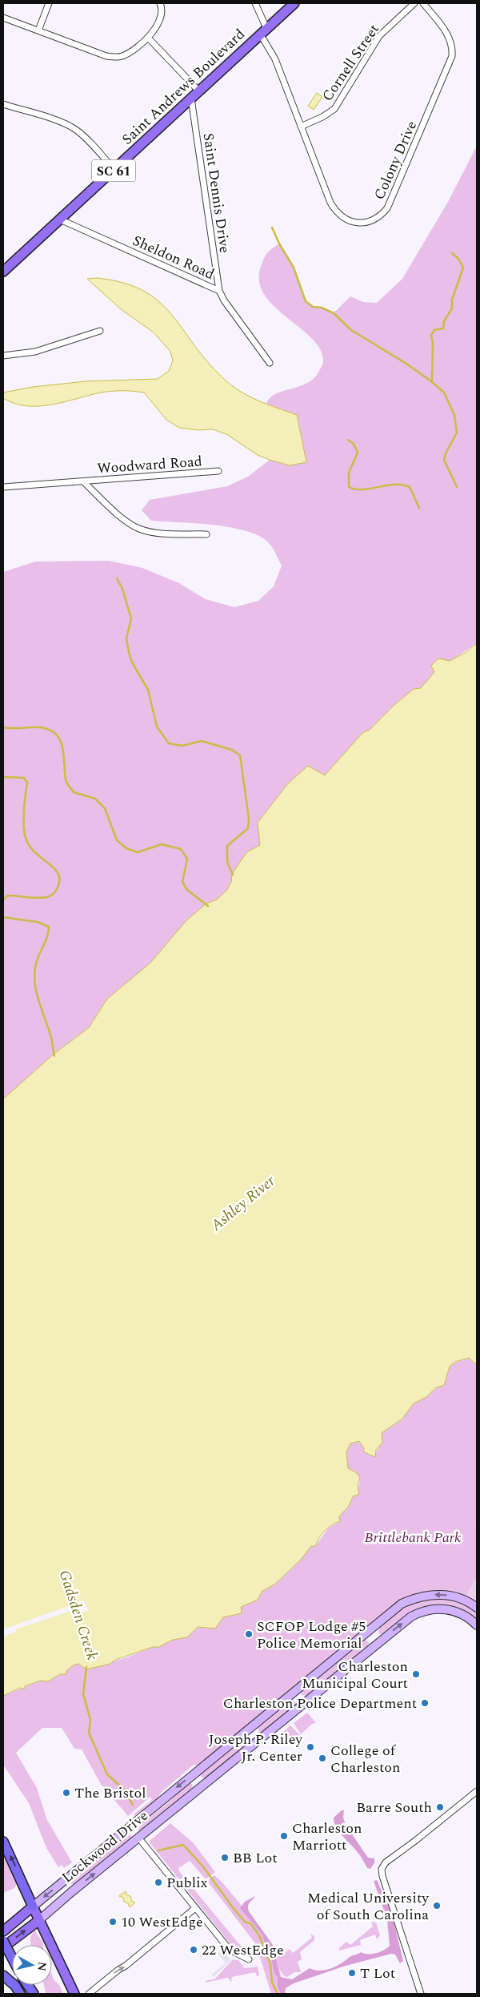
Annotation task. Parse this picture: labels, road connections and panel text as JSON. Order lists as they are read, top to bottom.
{
  "streets": {
    "main road": ["Saint Andrews Boulevard", "SC 61", "Lockwood Drive"],
    "street": [
      "Cornell Street",
      "Colony Drive",
      "Saint Dennis Drive",
      "Sheldon Road",
      "Woodward Road"
    ]
  },
  "crossings": [
    ["Cornell Street", "Colony Drive"],
    ["Saint Andrews Boulevard", "Colony Drive"],
    ["Saint Andrews Boulevard", "Saint Dennis Drive"],
    ["Saint Andrews Boulevard", "Sheldon Road"],
    ["Saint Dennis Drive", "Sheldon Road"]
  ],
  "water": ["Ashley River", "Gadsden Creek"],
  "parks": ["Brittlebank Park"],
  "places": [
    "SCFOP Lodge #5 Police Memorial",
    "Charleston Municipal Court",
    "Charleston Police Department",
    "Joseph P. Riley Jr. Center",
    "College of Charleston",
    "The Bristol",
    "Barre South",
    "Charleston Marriott",
    "BB Lot",
    "Publix",
    "Medical University of South Carolina",
    "10 WestEdge",
    "22 WestEdge",
    "T Lot"
  ],
  "north": "right"
}
